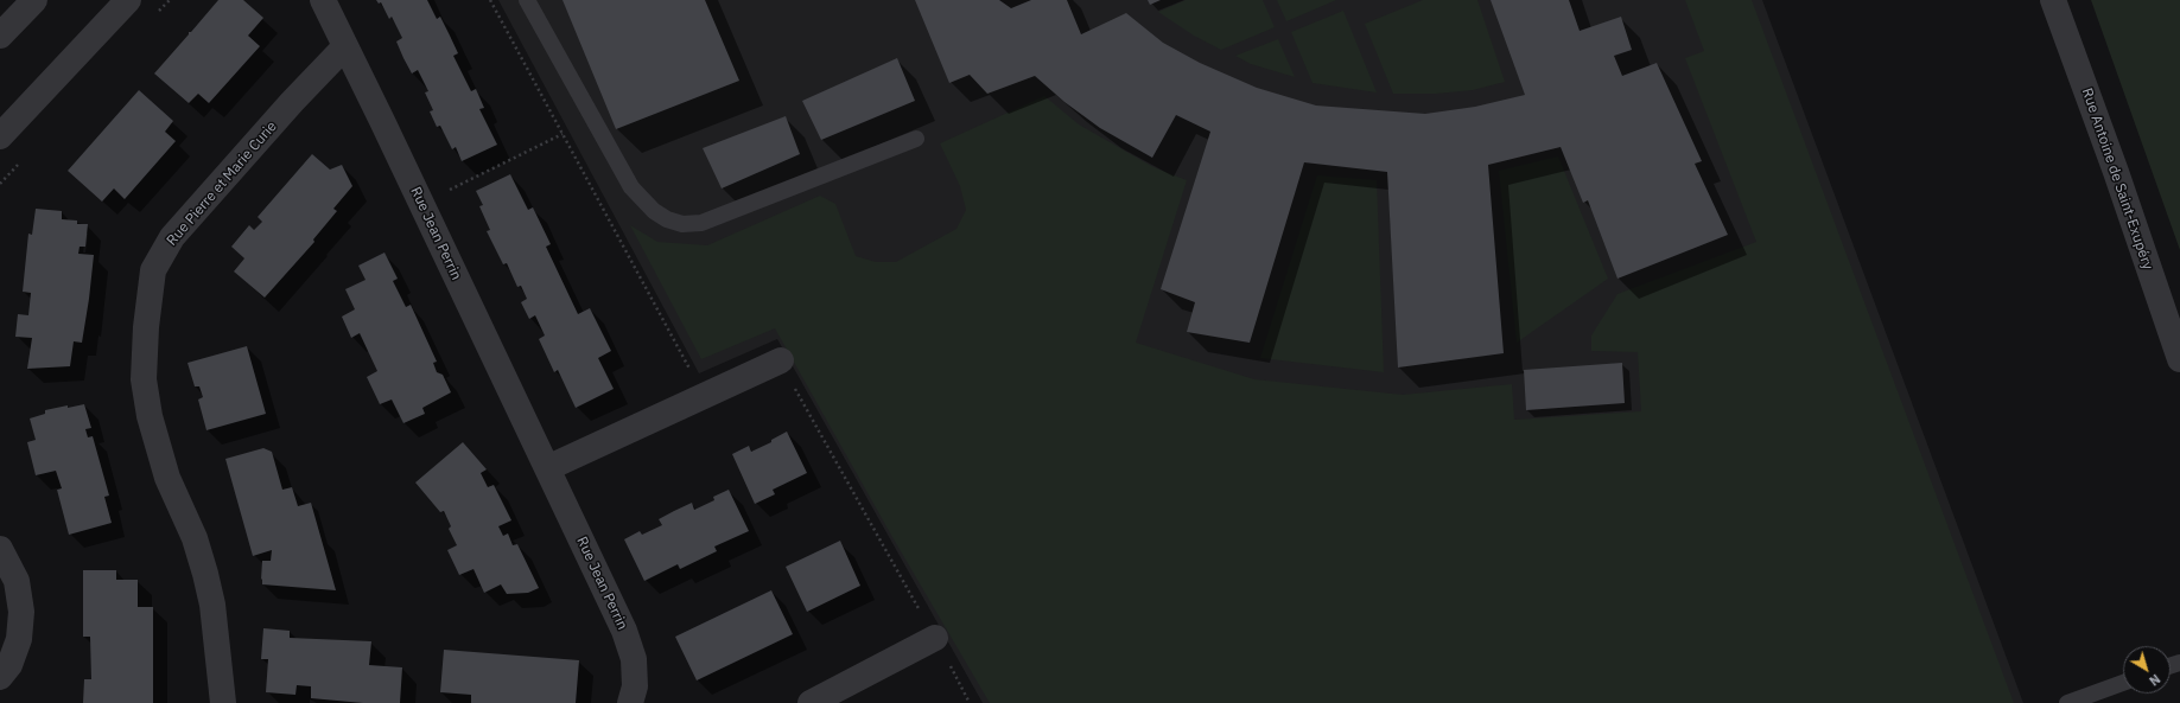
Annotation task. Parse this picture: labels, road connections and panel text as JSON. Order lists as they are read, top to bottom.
{
  "streets": {
    "street": ["Rue Antoine de Saint-Exupéry", "Rue Pierre et Marie Curie", "Rue Jean Perrin"]
  },
  "crossings": [
    ["Rue Pierre et Marie Curie", "Rue Jean Perrin"]
  ],
  "north": "bottom right"
}
